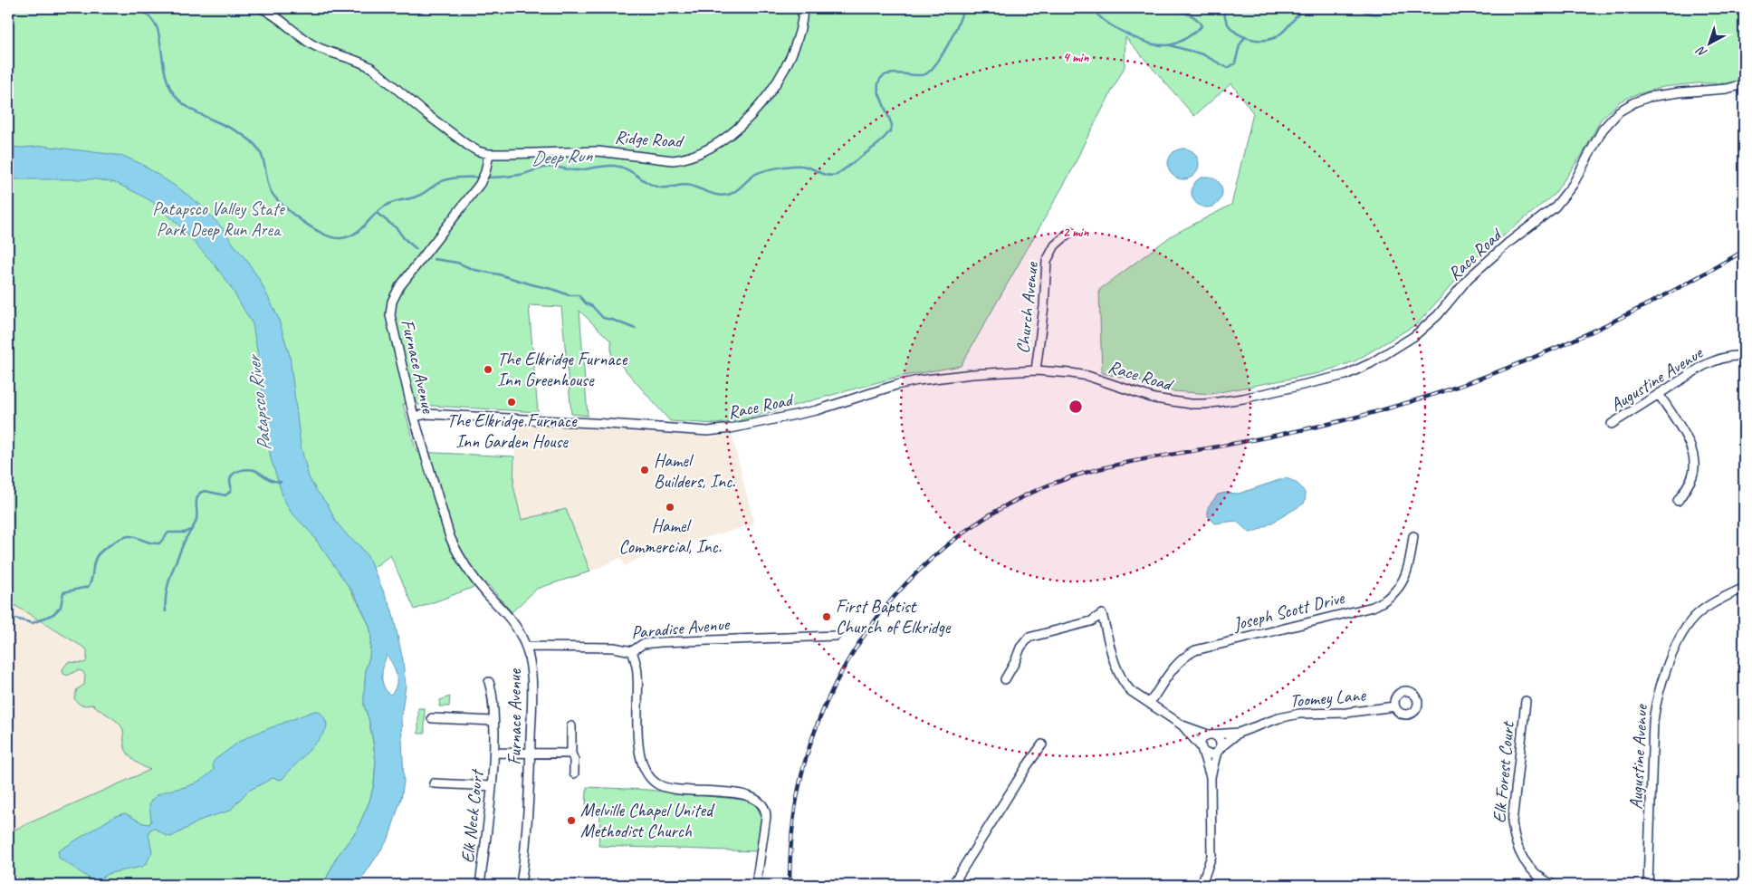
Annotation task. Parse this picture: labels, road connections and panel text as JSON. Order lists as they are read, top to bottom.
{
  "streets": {
    "street": [
      "Ridge Road",
      "Race Road",
      "Church Avenue",
      "Furnace Avenue",
      "Augustine Avenue",
      "Joseph Scott Drive",
      "Paradise Avenue",
      "Toomey Lane",
      "Elk Forest Court",
      "Elk Neck Court"
    ]
  },
  "crossings": [
    ["Ridge Road", "Furnace Avenue"],
    ["Race Road", "Church Avenue"],
    ["Race Road", "Furnace Avenue"],
    ["Furnace Avenue", "Paradise Avenue"]
  ],
  "water": ["Deep Run", "Patapsco River"],
  "parks": ["Patapsco Valley State Park Deep Run Area"],
  "places": [
    "The Elkridge Furnace Inn Greenhouse",
    "The Elkridge Furnace Inn Garden House",
    "Hamel Builders, Inc.",
    "Hamel Commercial, Inc.",
    "First Baptist Church of Elkridge",
    "Melville Chapel United Methodist Church"
  ],
  "north": "bottom left",
  "rings": ["4 min", "2 min"]
}
